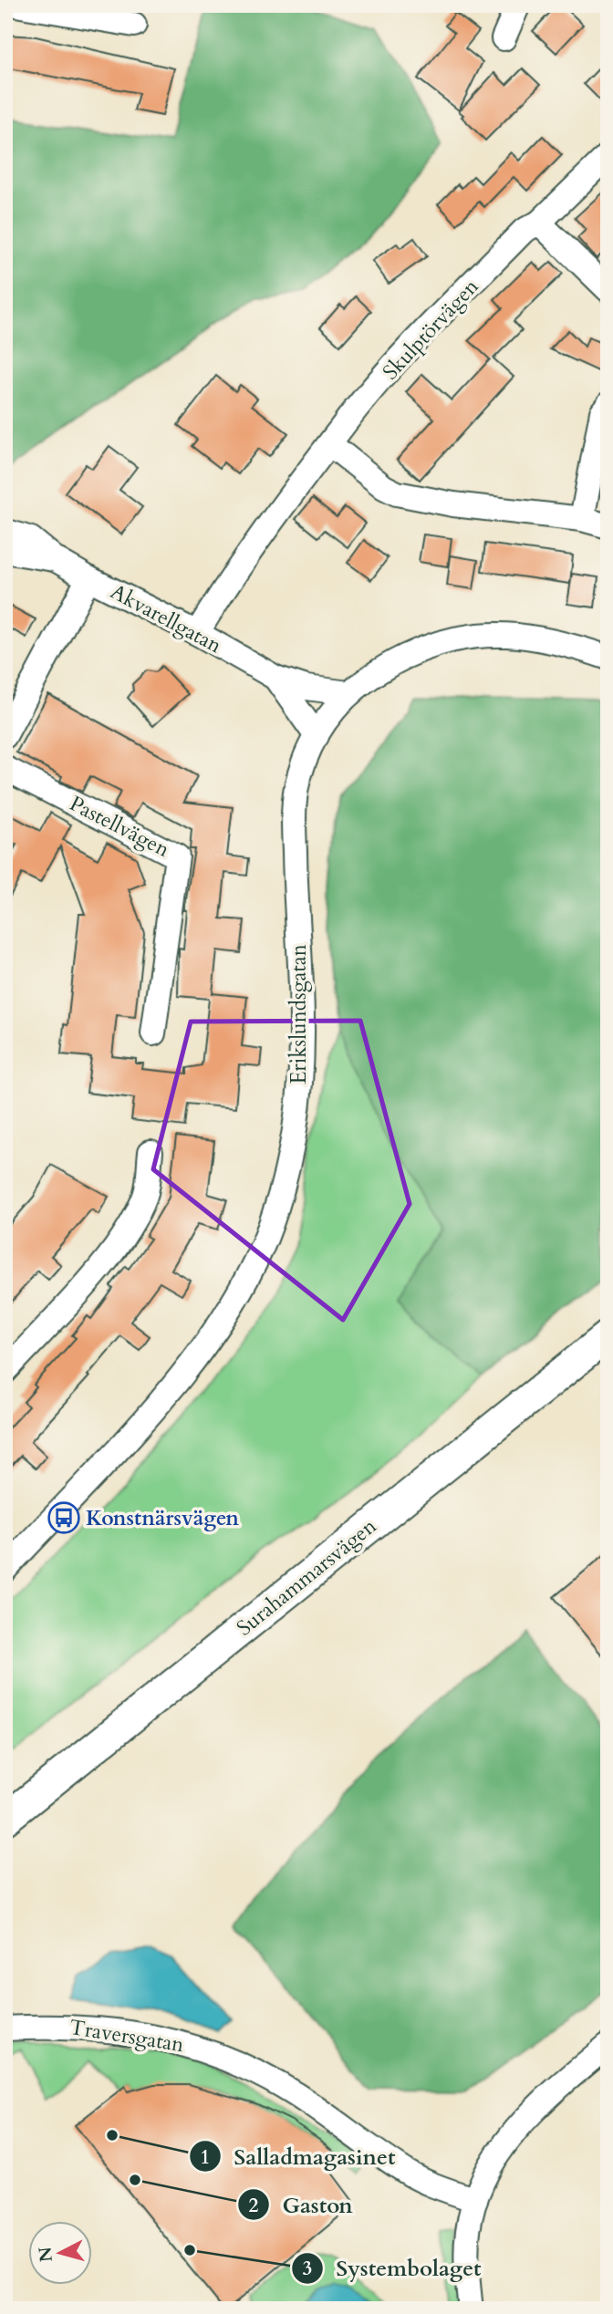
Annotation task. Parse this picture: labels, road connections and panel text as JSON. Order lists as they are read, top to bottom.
{
  "streets": {
    "main road": ["Surahammarsvägen"],
    "street": [
      "Skulptörvägen",
      "Akvarellgatan",
      "Pastellvägen",
      "Erikslundsgatan",
      "Traversgatan"
    ]
  },
  "crossings": [
    ["Skulptörvägen", "Akvarellgatan"],
    ["Akvarellgatan", "Erikslundsgatan"]
  ],
  "places": {
    "bus stop": ["Konstnärsvägen"],
    "other": ["Salladmagasinet", "Gaston", "Systembolaget"]
  },
  "north": "left"
}
